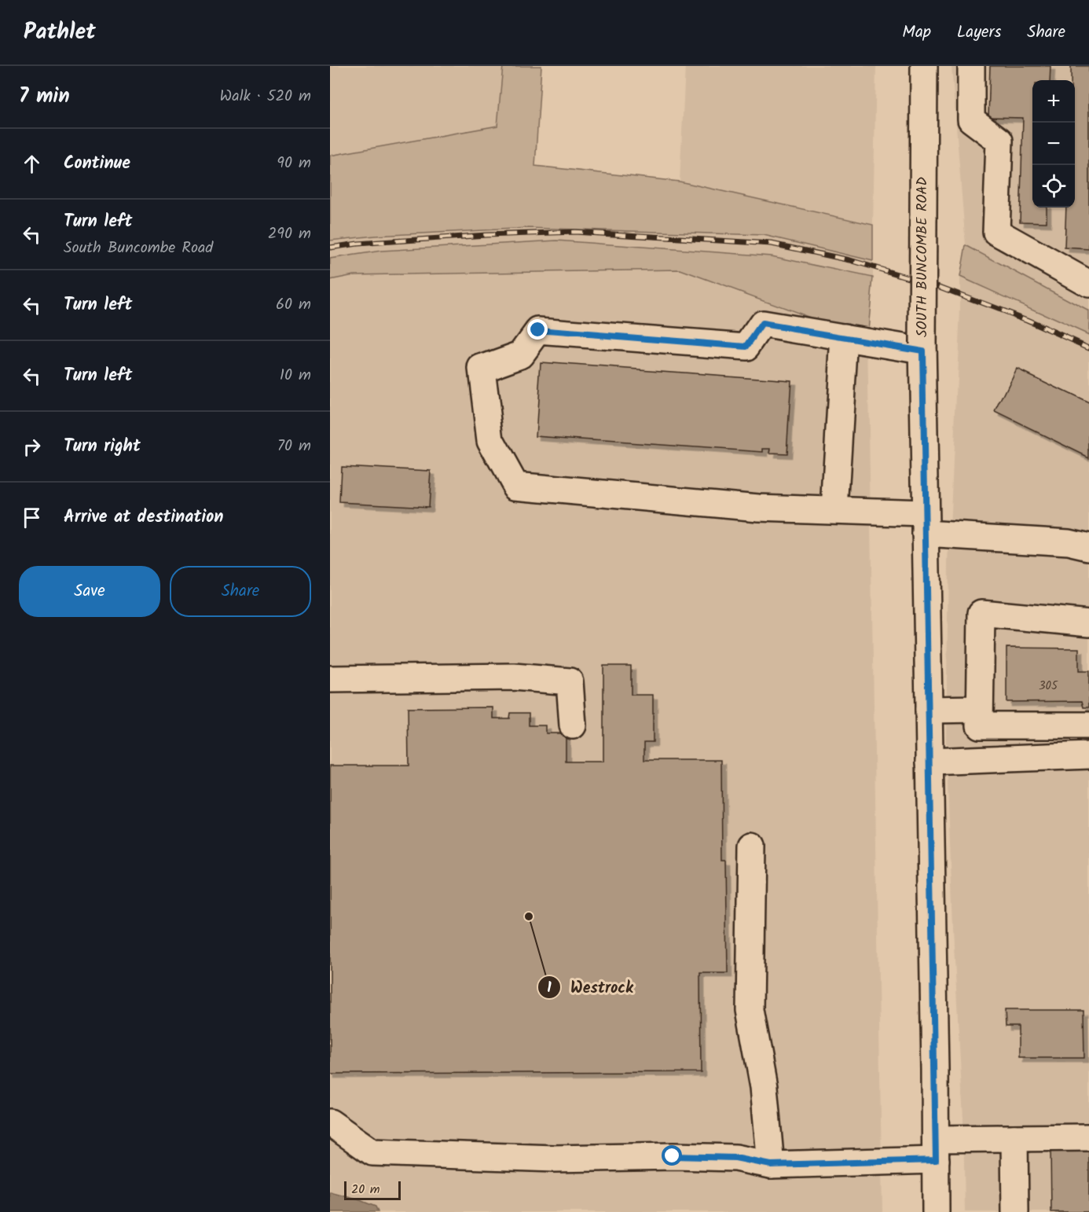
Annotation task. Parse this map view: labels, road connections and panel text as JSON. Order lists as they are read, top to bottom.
{
  "streets": {
    "main road": ["SOUTH BUNCOMBE ROAD"]
  },
  "places": ["Westrock"],
  "house_numbers": ["305"],
  "scale_bar": "20 m",
  "page": {
    "header": "Pathlet",
    "nav": ["Map", "Layers", "Share"],
    "heading": ["7 min", "Walk · 520 m"],
    "map_buttons": ["+", "−"],
    "list": [
      ["Continue", "90 m"],
      ["Turn left", "South Buncombe Road", "290 m"],
      ["Turn left", "60 m"],
      ["Turn left", "10 m"],
      ["Turn right", "70 m"],
      "Arrive at destination"
    ],
    "buttons": ["Save", "Share"],
    "scale": "20 m"
  }
}
